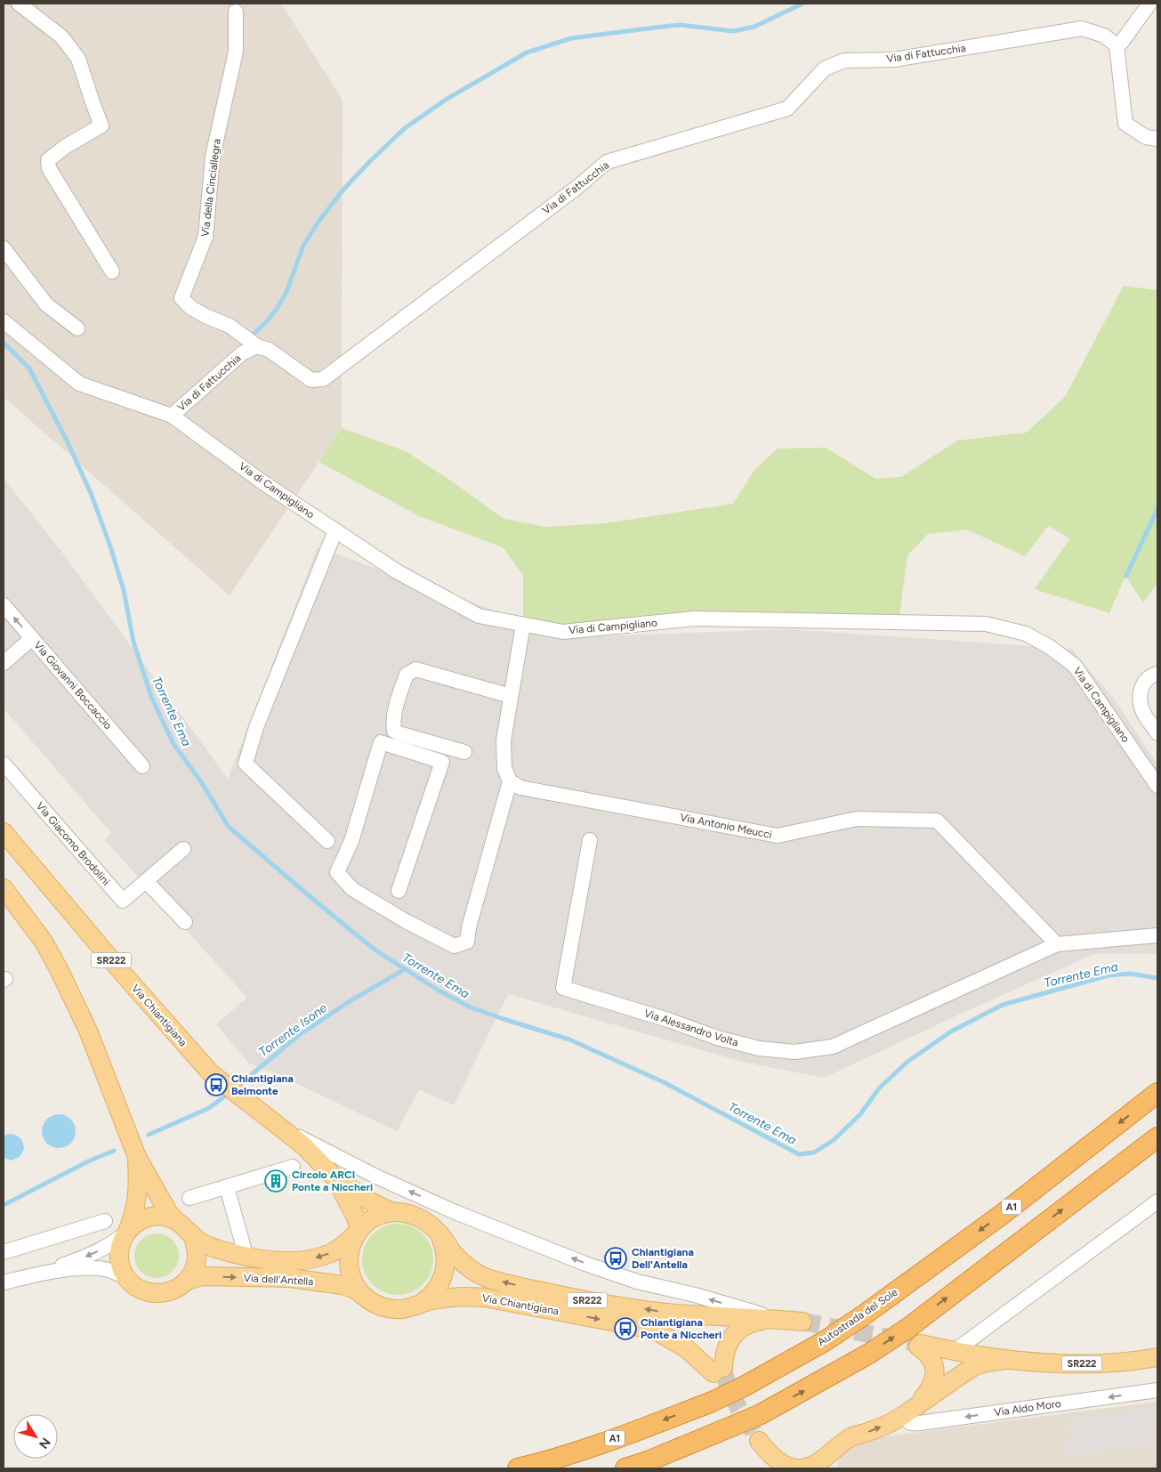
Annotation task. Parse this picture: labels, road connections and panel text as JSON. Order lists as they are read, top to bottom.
{
  "streets": {
    "highway": ["A1", "Autostrada del Sole"],
    "main road": ["SR222", "Via Chiantigiana", "Via dell'Antella"],
    "street": [
      "Via di Fattucchia",
      "Via della Cinciallegra",
      "Via di Campigliano",
      "Via Giovanni Boccaccio",
      "Via Antonio Meucci",
      "Via Giacomo Brodolini",
      "Via Alessandro Volta",
      "Via Aldo Moro"
    ]
  },
  "crossings": [
    ["Via di Fattucchia", "Via della Cinciallegra"],
    ["Via di Fattucchia", "Via di Campigliano"],
    ["Via Antonio Meucci", "Via Alessandro Volta"],
    ["SR222", "Via Aldo Moro"],
    ["Via Chiantigiana", "Via dell'Antella"]
  ],
  "one_way": ["Via Aldo Moro"],
  "water": ["Torrente Ema", "Torrente Isone"],
  "places": {
    "bus stop": ["Chiantigiana Belmonte", "Chiantigiana Dell'Antella", "Chiantigiana Ponte a Niccheri"],
    "building": ["Circolo ARCI Ponte a Niccheri"]
  },
  "north": "bottom right"
}
